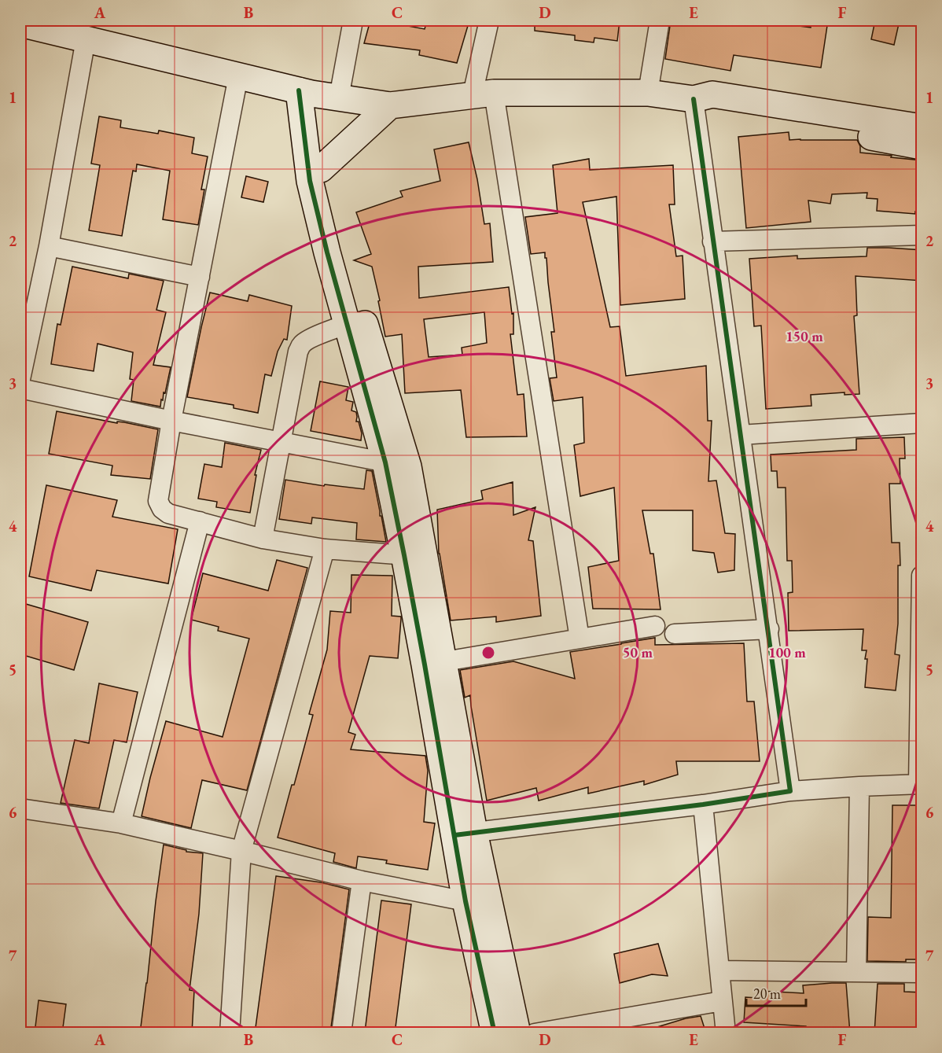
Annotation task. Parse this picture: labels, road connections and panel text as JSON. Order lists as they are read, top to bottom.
{
  "scale_bar": "20 m",
  "grid": {
    "columns": [
      "A",
      "B",
      "C",
      "D",
      "E",
      "F"
    ],
    "rows": [
      "1",
      "2",
      "3",
      "4",
      "5",
      "6",
      "7"
    ]
  },
  "rings": ["150 m", "50 m", "100 m"]
}
